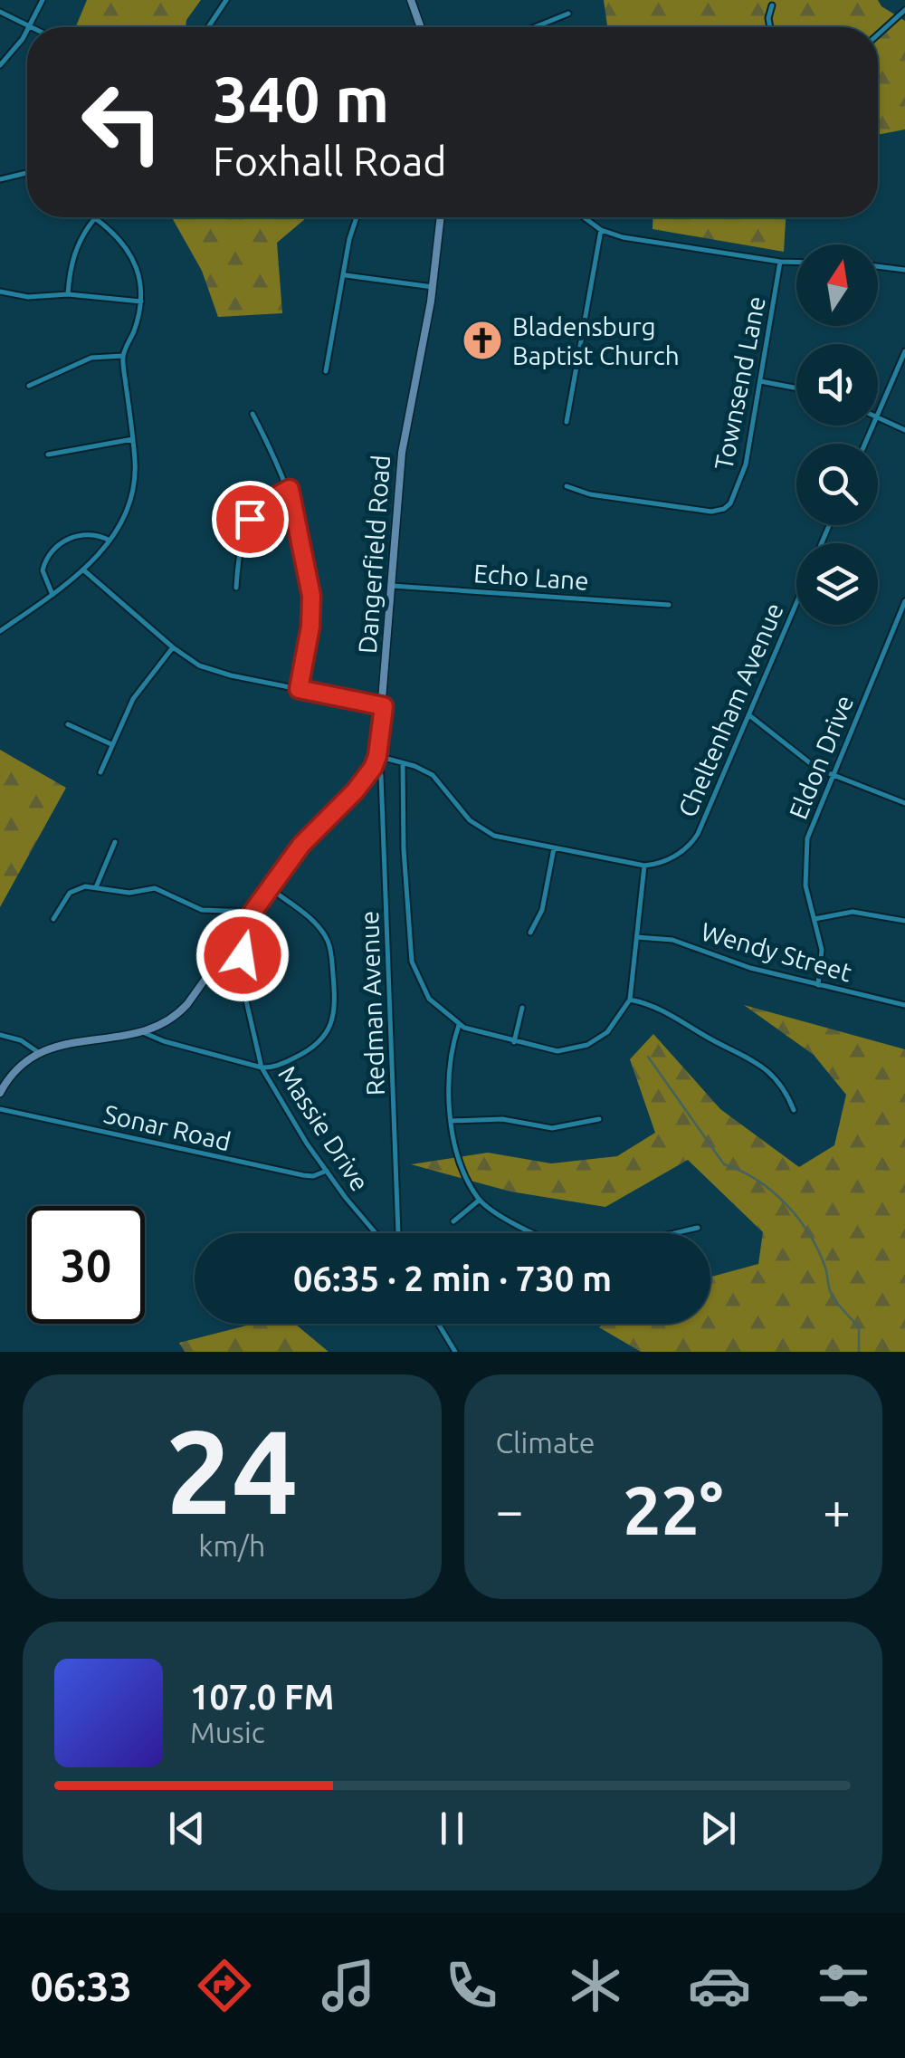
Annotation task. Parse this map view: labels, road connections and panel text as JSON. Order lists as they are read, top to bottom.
{
  "streets": {
    "street": [
      "Townsend Lane",
      "Dangerfield Road",
      "Echo Lane",
      "Cheltenham Avenue",
      "Eldon Drive",
      "Wendy Street",
      "Redman Avenue",
      "Sonar Road",
      "Massie Drive"
    ]
  },
  "crossings": [
    ["Dangerfield Road", "Echo Lane"],
    ["Dangerfield Road", "Redman Avenue"],
    ["Dangerfield Road", "Massie Drive"],
    ["Eldon Drive", "Wendy Street"],
    ["Sonar Road", "Massie Drive"]
  ],
  "places": {
    "church": ["Bladensburg Baptist Church"]
  },
  "north": "top",
  "page": {
    "turn": ["340 m", "Foxhall Road"],
    "limit": "30",
    "trip": "06:35 · 2 min · 730 m",
    "tile": [
      ["24", "km/h"],
      "Climate"
    ],
    "heat": ["−", "22°", "+"],
    "song": ["107.0 FM", "Music"],
    "tabs": "06:33"
  }
}
